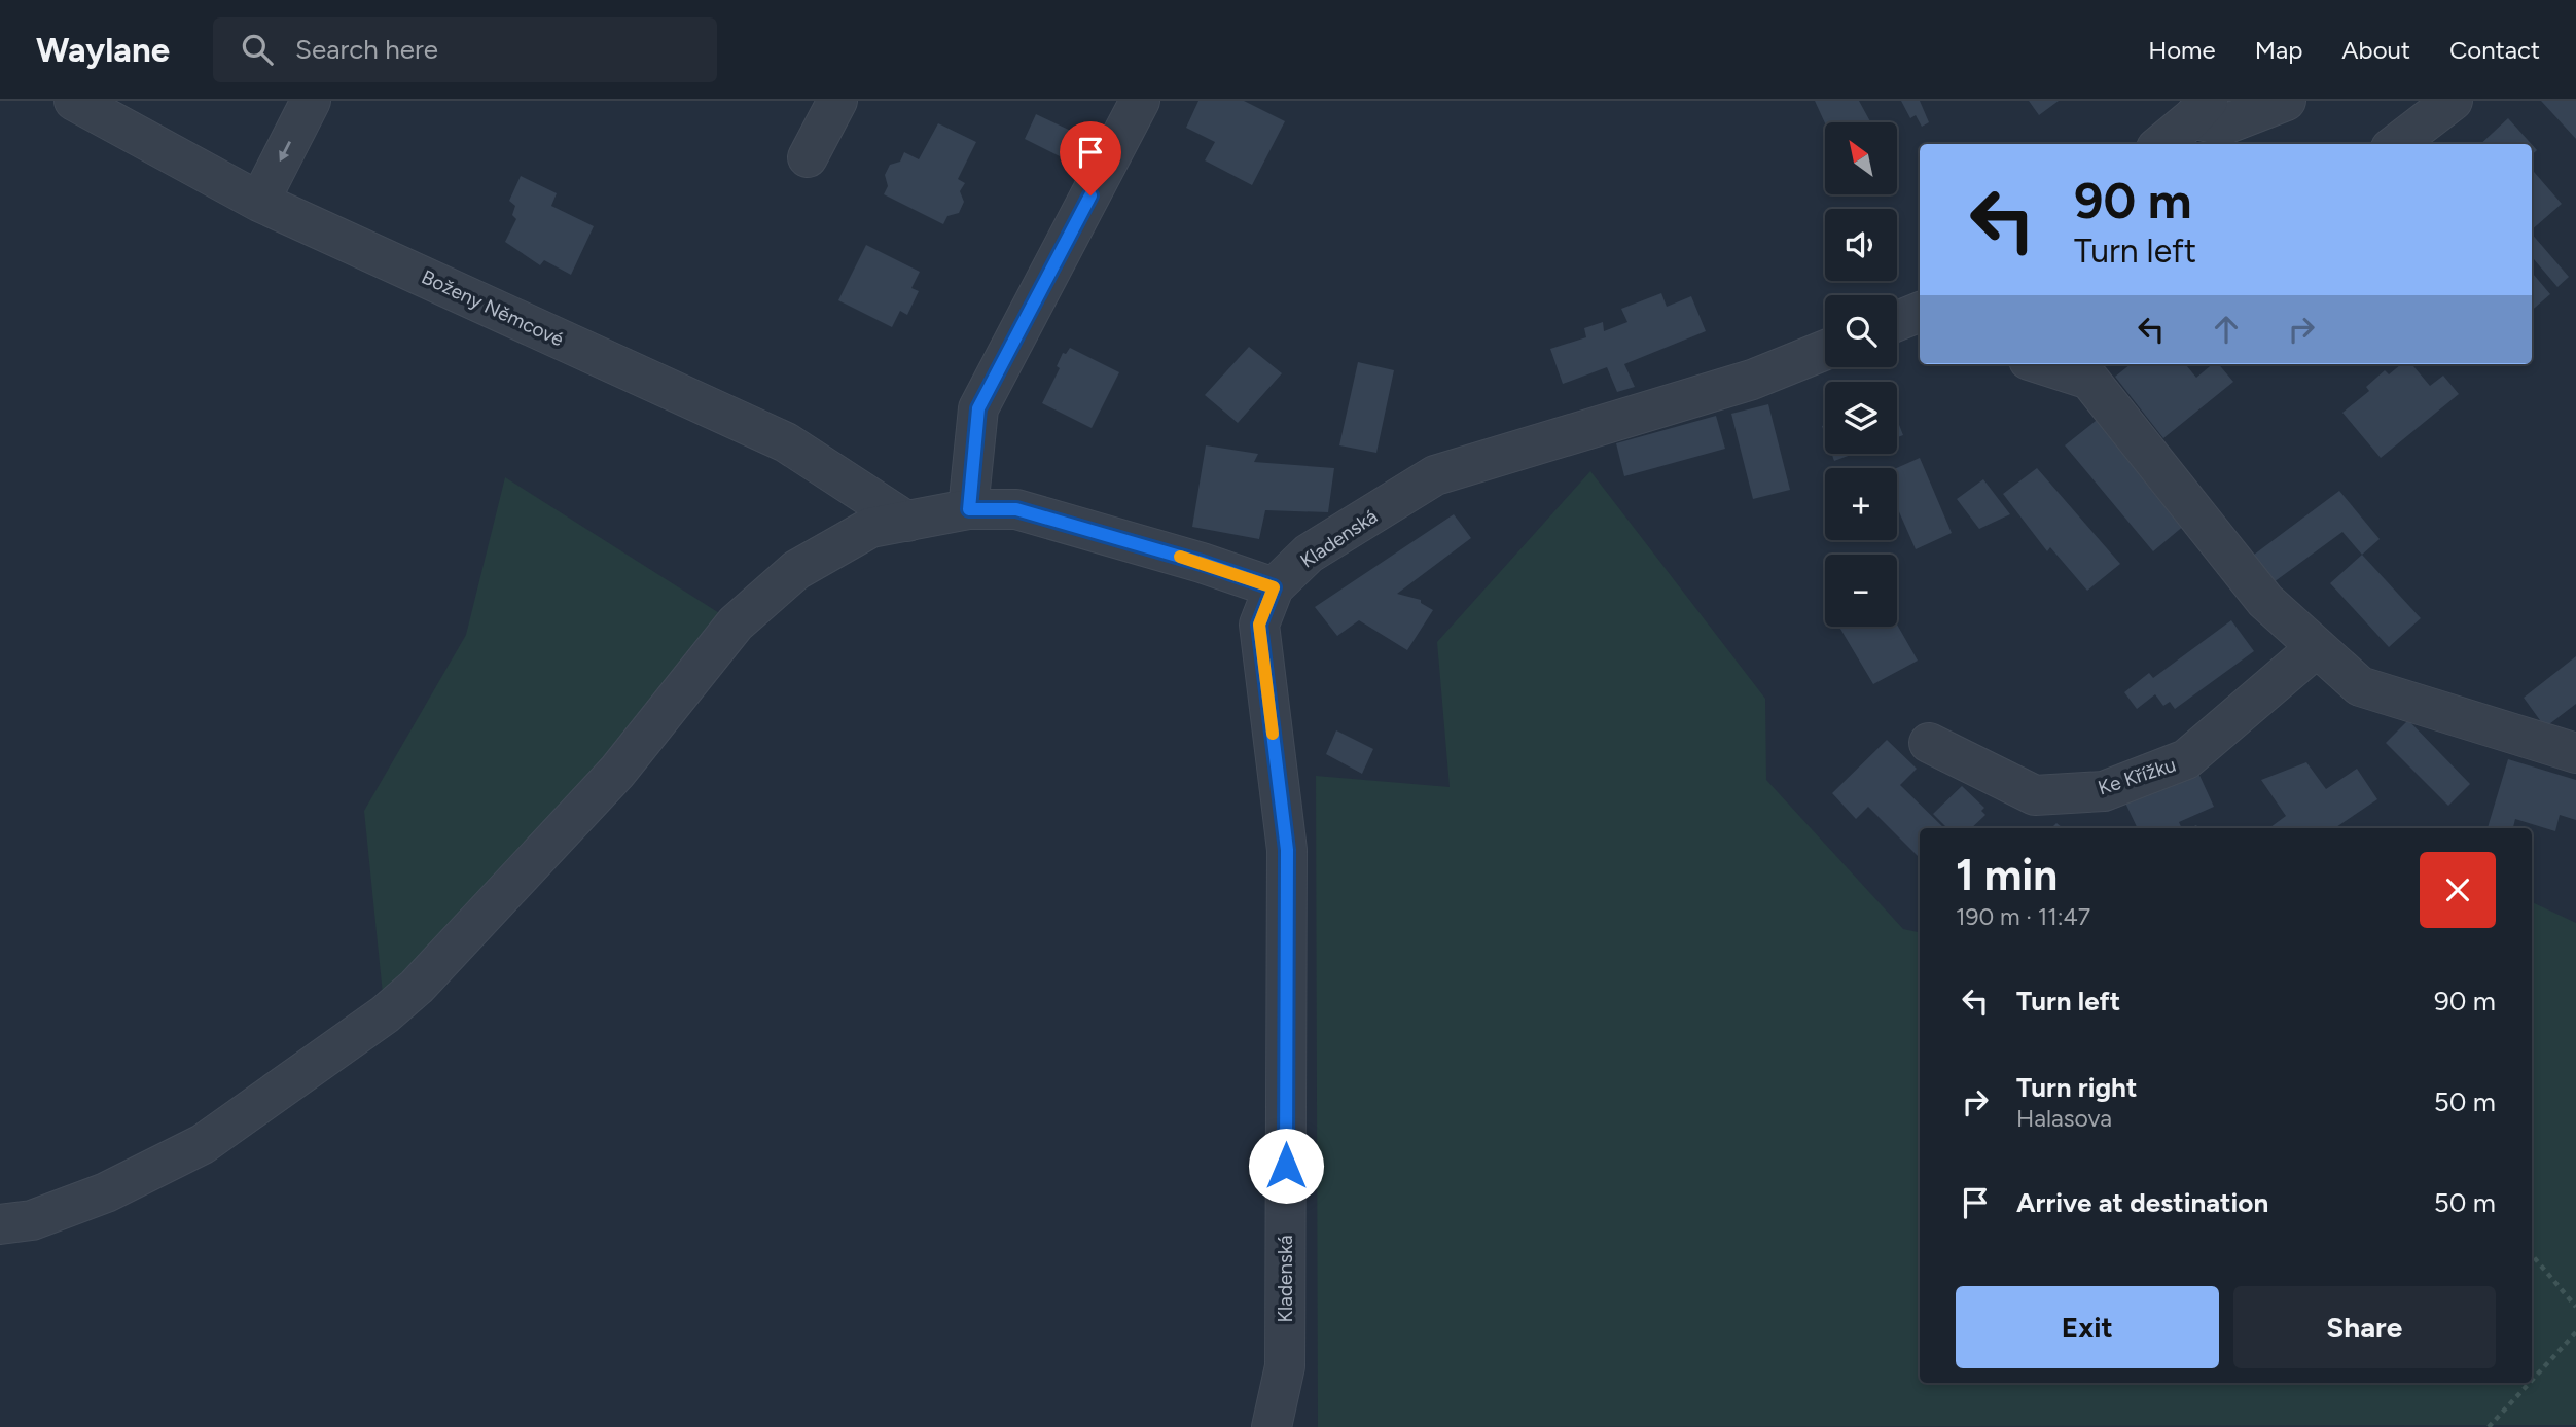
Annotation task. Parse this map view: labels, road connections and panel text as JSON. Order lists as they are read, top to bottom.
{
  "streets": {
    "street": ["Boženy Němcové", "Kladenská", "Ke Křížku"]
  },
  "north": "top left",
  "page": {
    "header": "Waylane",
    "search": "Search here",
    "nav": [
      "Home",
      "Map",
      "About",
      "Contact"
    ],
    "map_buttons": ["+", "−"],
    "turn": ["90 m", "Turn left"],
    "heading": ["1 min", "190 m · 11:47"],
    "list": [
      {
        "name": "Turn left",
        "value": "90 m"
      },
      {
        "name": "Turn right",
        "note": "Halasova",
        "value": "50 m"
      },
      {
        "name": "Arrive at destination",
        "value": "50 m"
      }
    ],
    "buttons": ["Exit", "Share"]
  }
}
